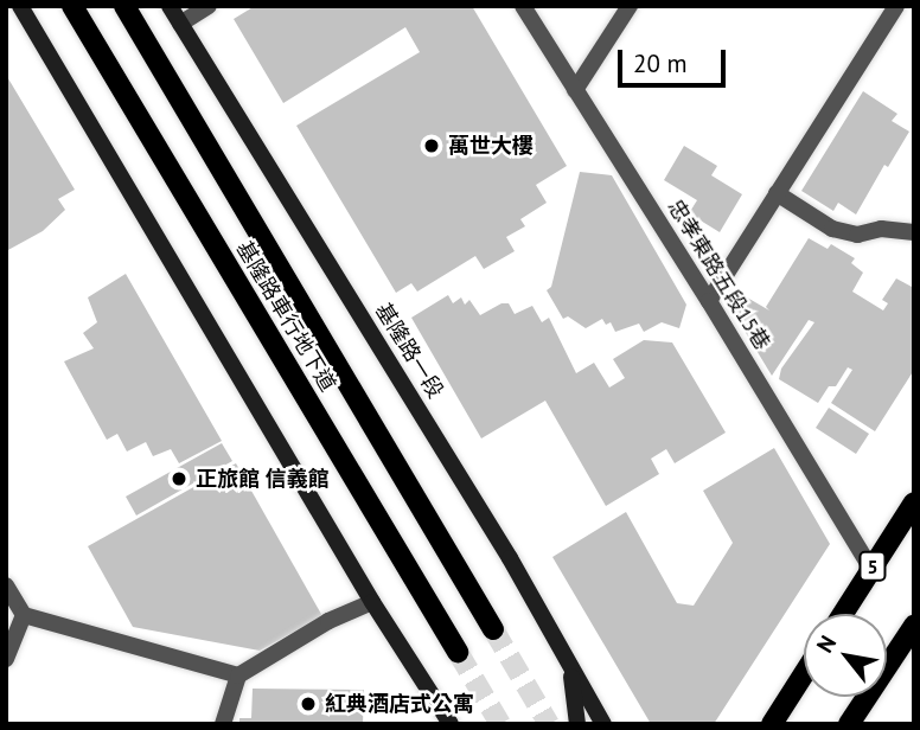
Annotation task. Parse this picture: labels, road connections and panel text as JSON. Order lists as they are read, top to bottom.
{
  "streets": {
    "main road": ["基隆路車行地下道", "基隆路一段", "5"],
    "street": ["忠孝東路五段15巷"]
  },
  "crossings": [
    ["忠孝東路五段15巷", "5"]
  ],
  "places": ["萬世大樓", "正旅館 信義館", "紅典酒店式公寓"],
  "scale_bar": "20 m",
  "north": "top left"
}
